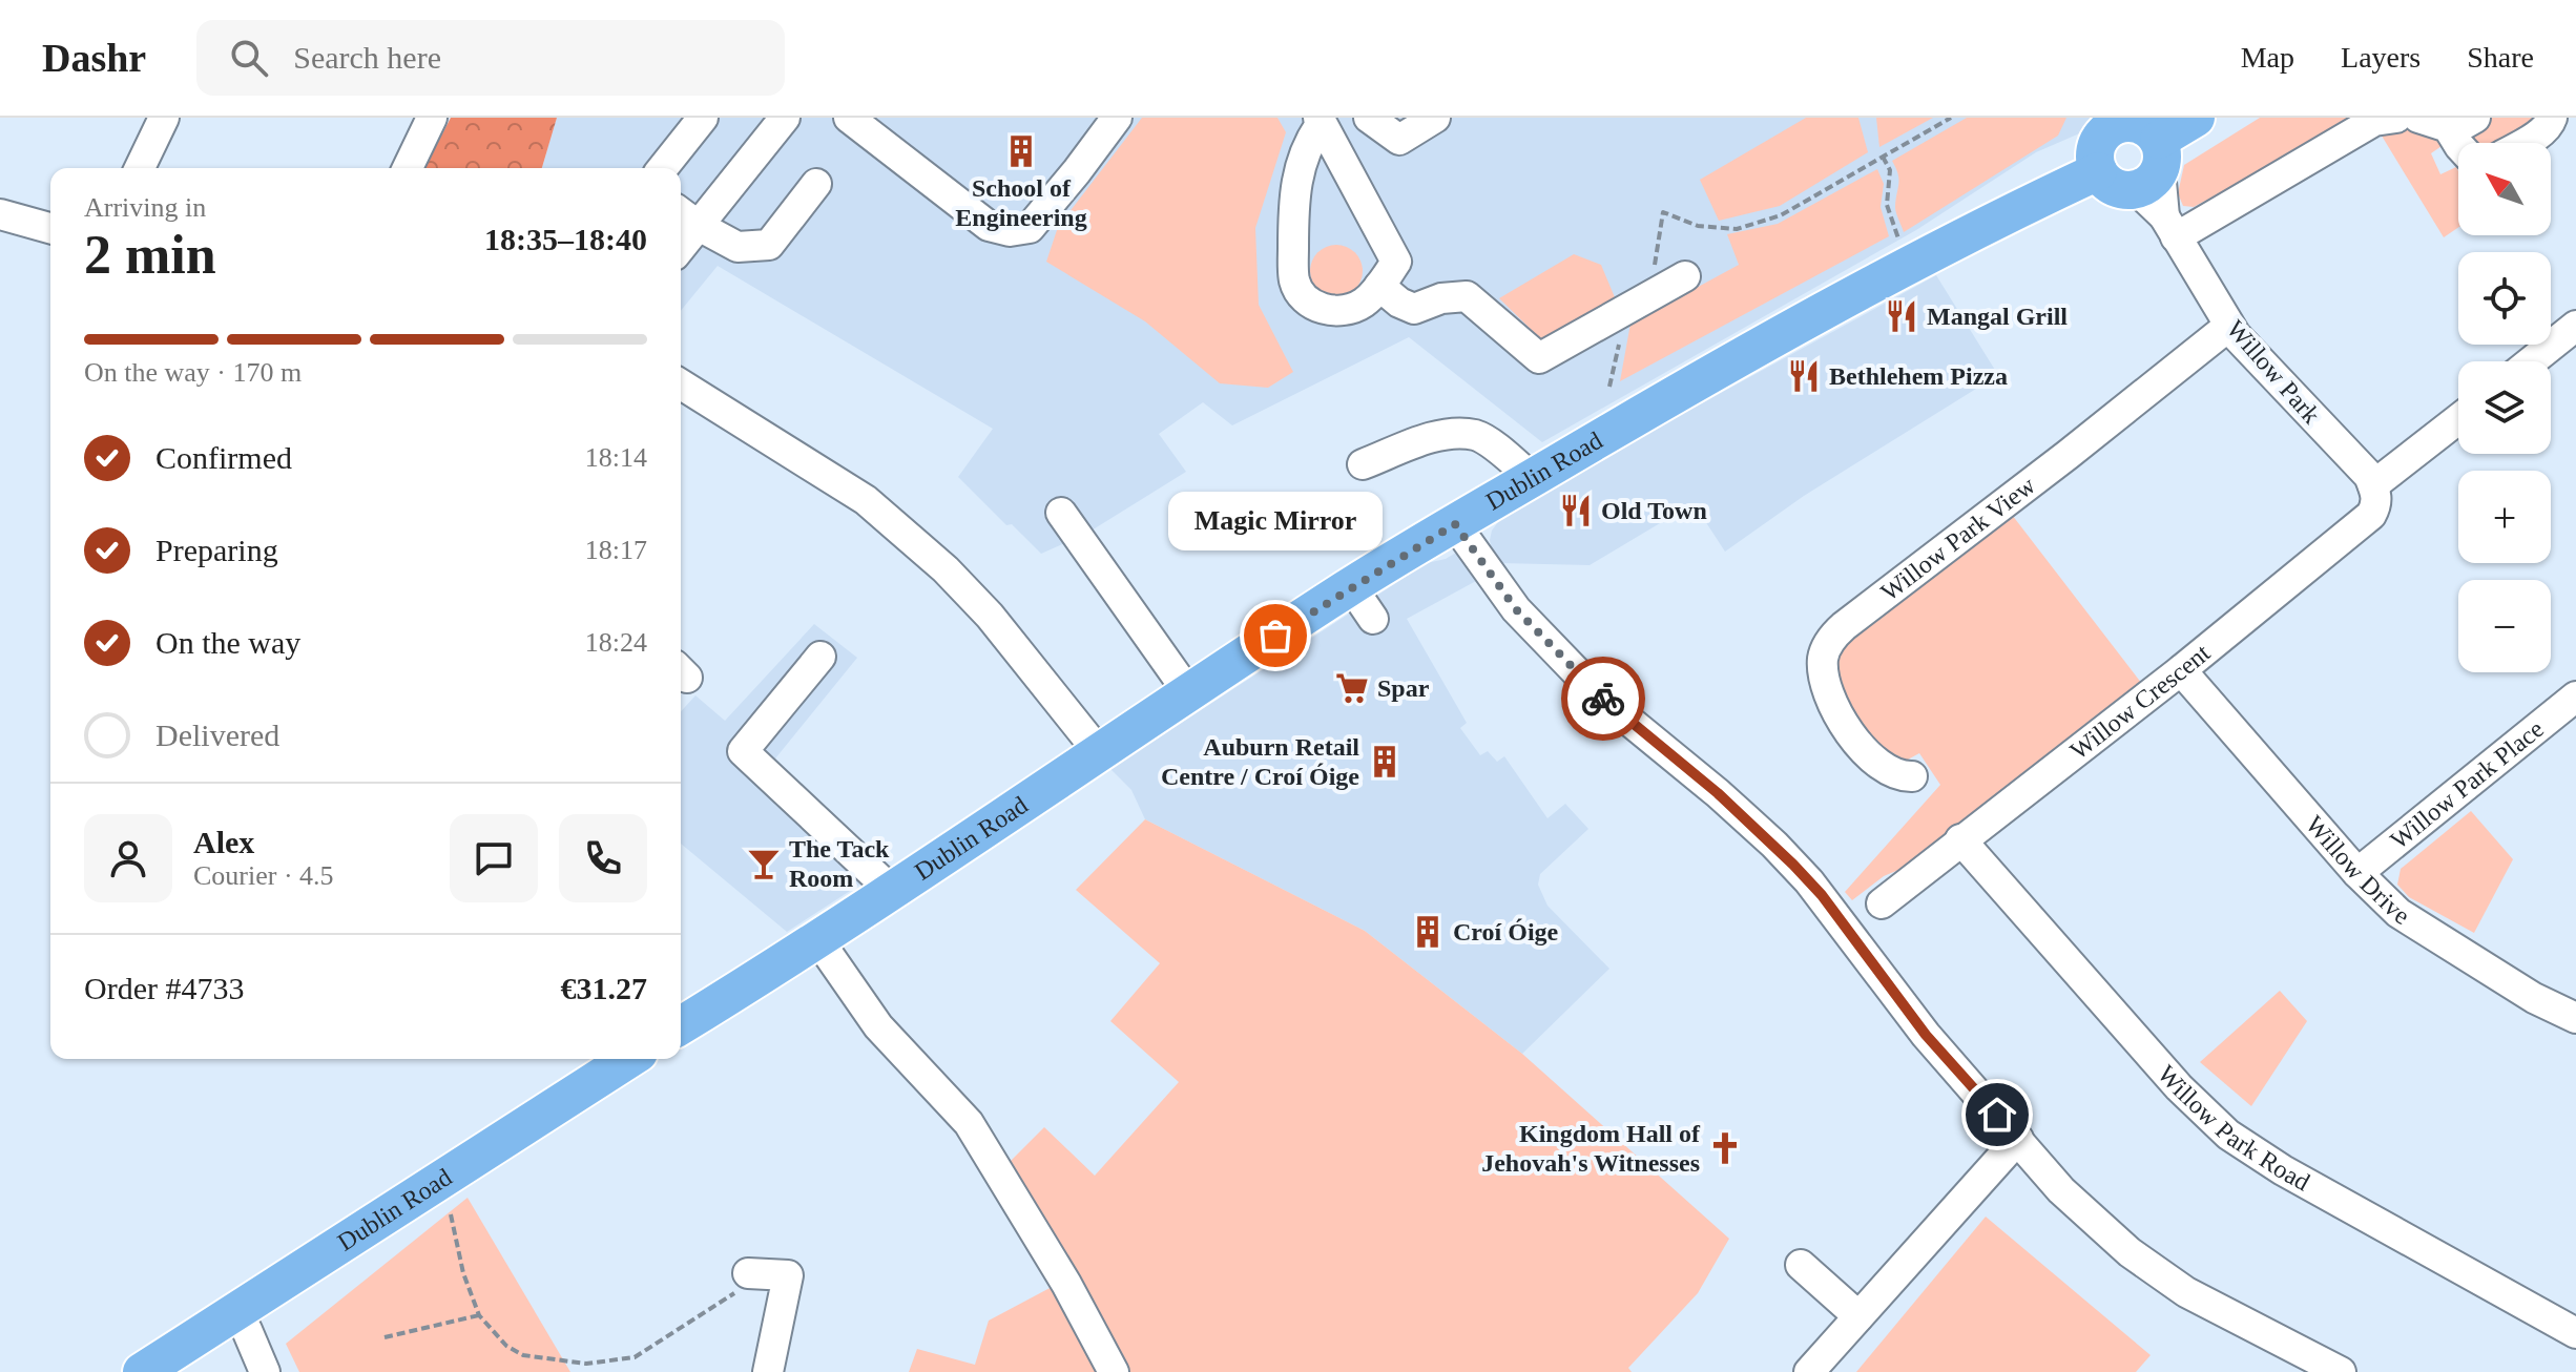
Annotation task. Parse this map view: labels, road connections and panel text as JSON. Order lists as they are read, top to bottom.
{
  "streets": {
    "main road": ["Dublin Road"],
    "street": [
      "Willow Park",
      "Willow Park View",
      "Willow Crescent",
      "Willow Park Place",
      "Willow Drive",
      "Willow Park Road"
    ]
  },
  "crossings": [
    ["Willow Park", "Willow Park View"],
    ["Willow Park", "Willow Crescent"],
    ["Willow Crescent", "Willow Drive"],
    ["Willow Crescent", "Willow Park Road"],
    ["Willow Park Place", "Willow Drive"]
  ],
  "places": {
    "building": ["School of Engineering", "Auburn Retail Centre / Croí Óige", "Croí Óige"],
    "restaurant": ["Mangal Grill", "Bethlehem Pizza", "Old Town"],
    "other": ["Magic Mirror"],
    "supermarket": ["Spar"],
    "bar": ["The Tack Room"],
    "church": ["Kingdom Hall of Jehovah's Witnesses"]
  },
  "north": "top left",
  "page": {
    "header": "Dashr",
    "search": "Search here",
    "nav": ["Map", "Layers", "Share"],
    "map_buttons": ["+", "−"],
    "heading": ["2 min", "Arriving in", "18:35–18:40"],
    "panel": [
      "Alex",
      "Courier · 4.5",
      "Order #4733",
      "€31.27"
    ],
    "bar": "On the way · 170 m",
    "list": [
      ["Confirmed", "18:14"],
      ["Preparing", "18:17"],
      ["On the way", "18:24"],
      "Delivered"
    ],
    "bubble": "Magic Mirror"
  }
}
